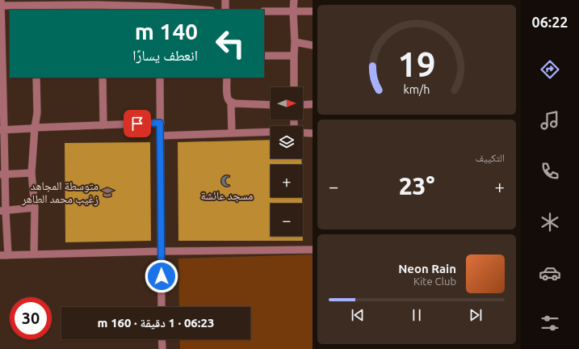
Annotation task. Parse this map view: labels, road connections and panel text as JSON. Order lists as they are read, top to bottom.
{
  "places": {
    "mosque": ["مسجد عائشة"],
    "school or university": ["متوسطة المجاهد زغيب محمد الطاهر"]
  },
  "north": "right",
  "page": {
    "tabs": "06:22",
    "turn": ["140 m", "انعطف يسارًا"],
    "map_buttons": ["+", "−"],
    "tile": "التكييف",
    "heat": ["−", "23°", "+"],
    "song": ["Neon Rain", "Kite Club"],
    "limit": "30",
    "trip": "06:23 · 1 دقيقة · 160 m",
    "gauge": ["19", "km/h"]
  }
}
